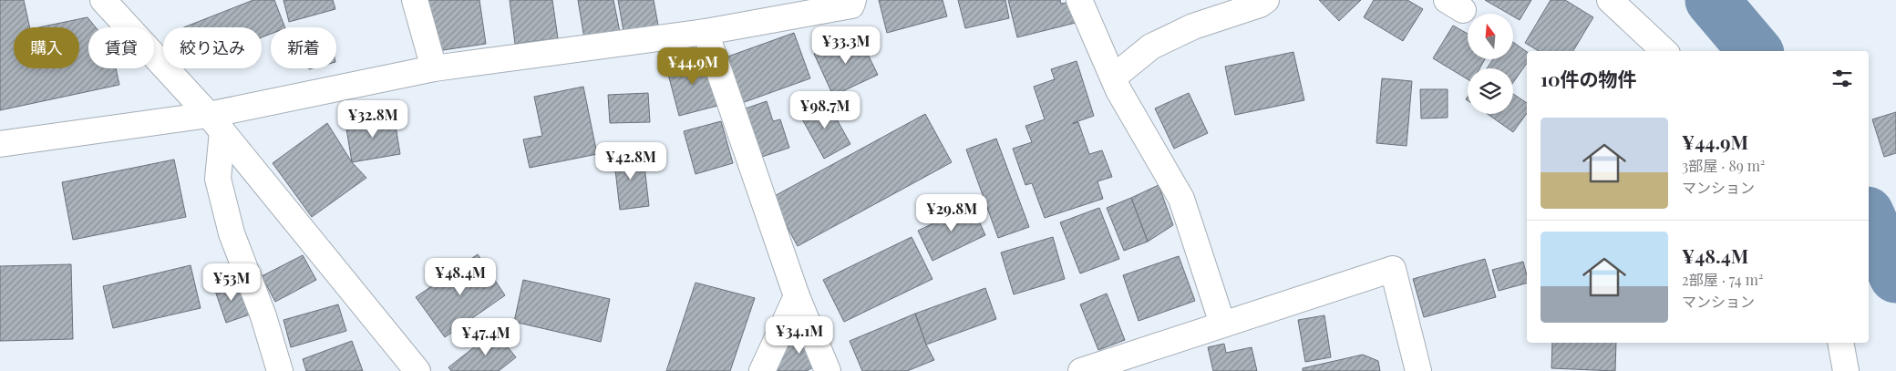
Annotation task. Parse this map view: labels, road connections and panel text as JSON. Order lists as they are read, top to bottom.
{
  "north": "top",
  "page": {
    "price": [
      "¥33.3M",
      "¥44.9M",
      "¥98.7M",
      "¥32.8M",
      "¥42.8M",
      "¥29.8M",
      "¥48.4M",
      "¥53M",
      "¥34.1M",
      "¥47.4M"
    ],
    "chip": [
      "購入",
      "賃貸",
      "絞り込み",
      "新着"
    ],
    "heading": "10件の物件",
    "list": [
      {
        "name": "¥44.9M",
        "note": "3部屋 · 89 m² · マンション"
      },
      {
        "name": "¥48.4M",
        "note": "2部屋 · 74 m² · マンション"
      }
    ]
  }
}
